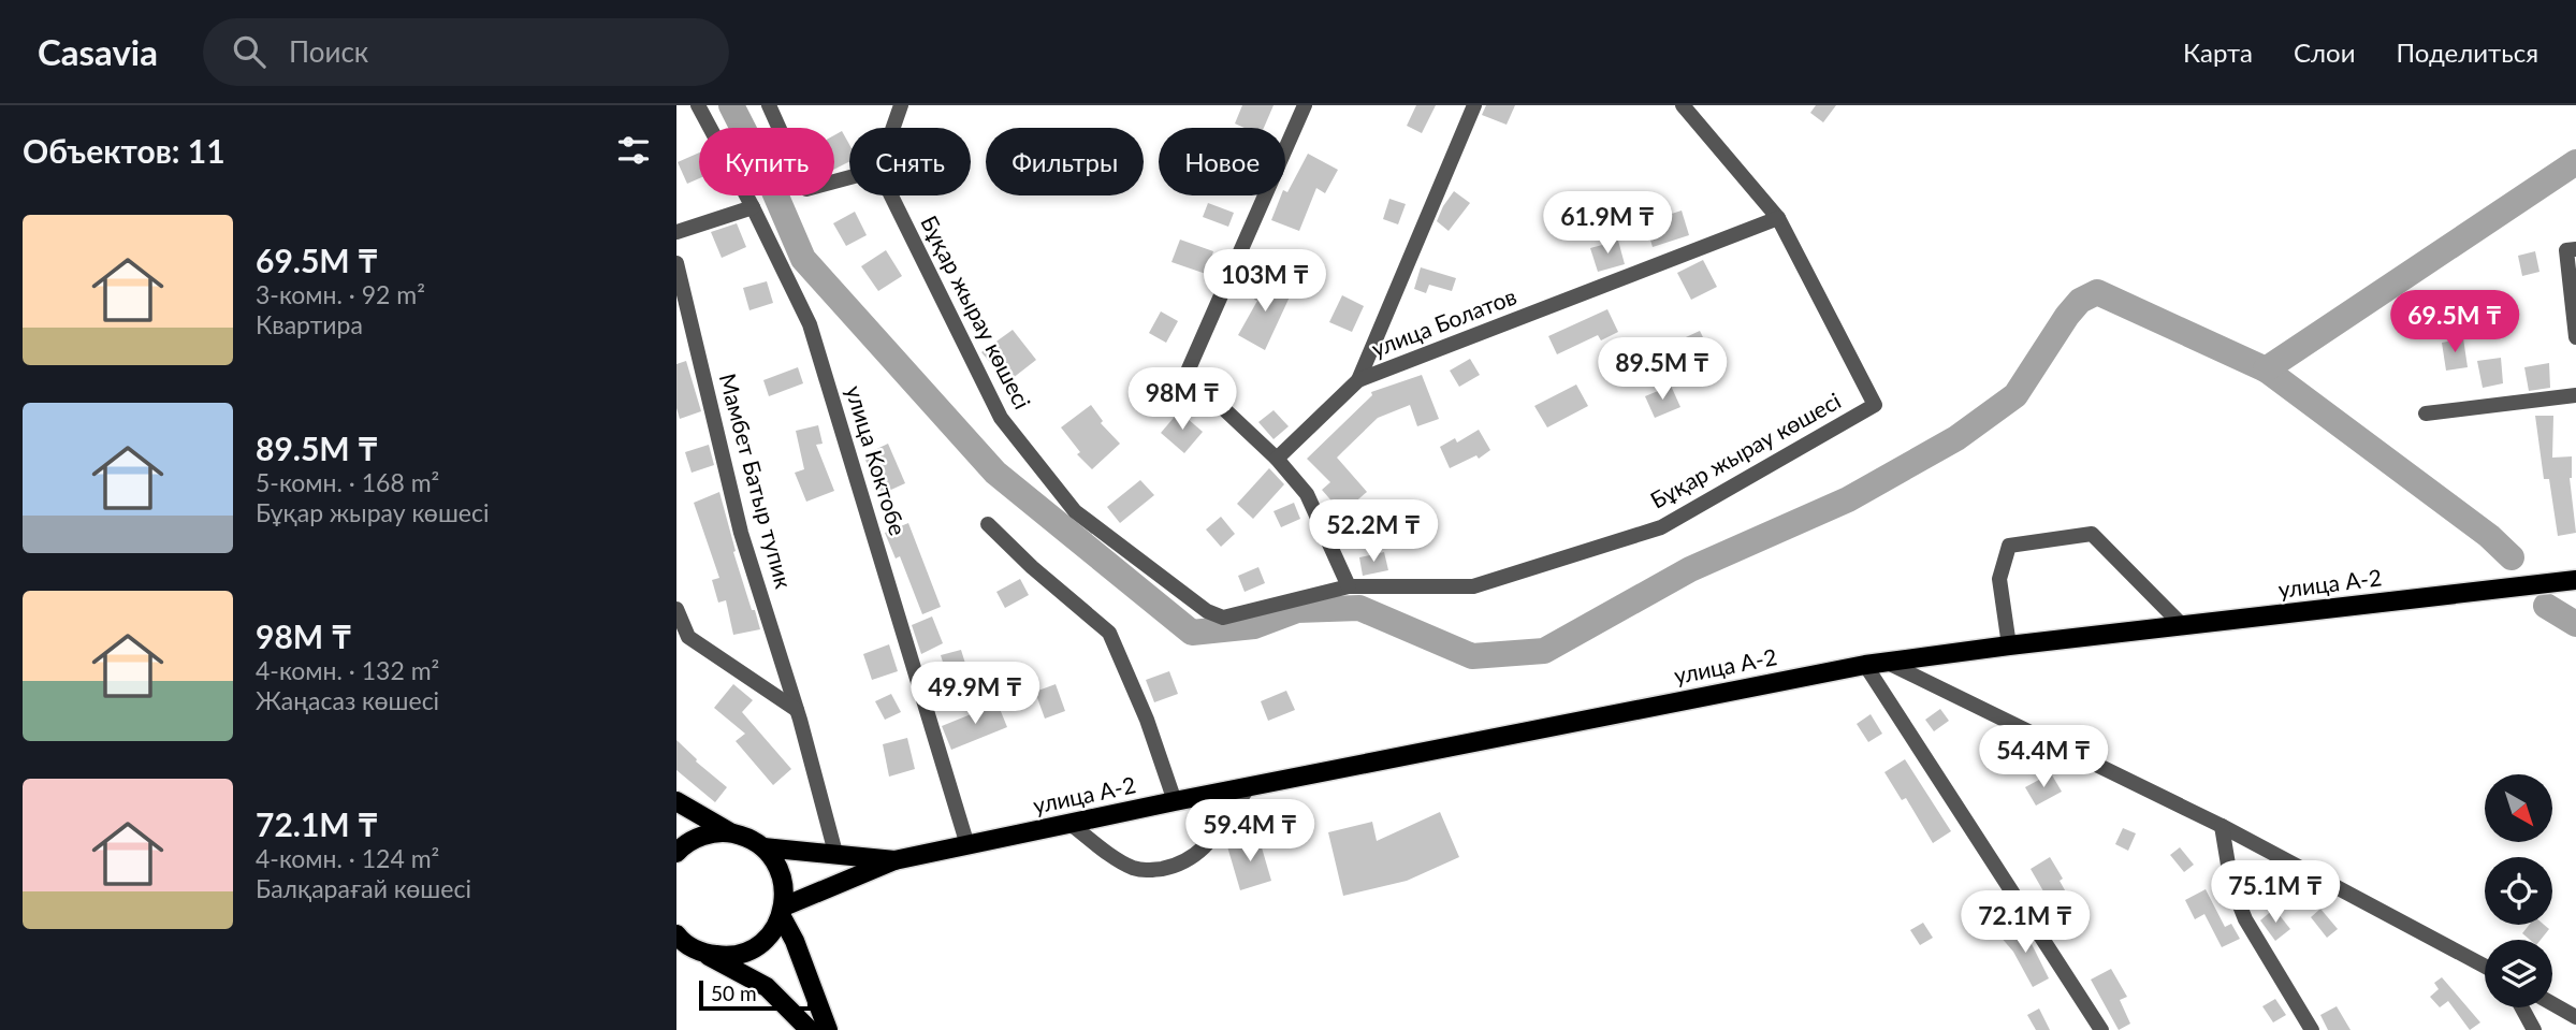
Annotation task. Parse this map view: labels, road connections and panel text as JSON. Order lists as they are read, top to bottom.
{
  "streets": {
    "main road": ["улица А-2"],
    "street": [
      "Бұқар жырау көшесі",
      "улица Болатов",
      "улица Коктобе",
      "Мамбет Батыр тупик"
    ]
  },
  "crossings": [
    ["Бұқар жырау көшесі", "улица Болатов"],
    ["улица Коктобе", "улица А-2"],
    ["Мамбет Батыр тупик", "улица А-2"]
  ],
  "scale_bar": "50 m",
  "north": "bottom right",
  "page": {
    "header": "Casavia",
    "search": "Поиск",
    "nav": ["Карта", "Слои", "Поделиться"],
    "heading": "Объектов: 11",
    "chip": [
      "Купить",
      "Снять",
      "Фильтры",
      "Новое"
    ],
    "price": [
      "61.9M ₸",
      "103M ₸",
      "69.5M ₸",
      "89.5M ₸",
      "98M ₸",
      "52.2M ₸",
      "49.9M ₸",
      "54.4M ₸",
      "59.4M ₸",
      "75.1M ₸",
      "72.1M ₸"
    ],
    "list": [
      {
        "name": "69.5M ₸",
        "note": "3-комн. · 92 m² · Квартира"
      },
      {
        "name": "89.5M ₸",
        "note": "5-комн. · 168 m² · Бұқар жырау көшесі"
      },
      {
        "name": "98M ₸",
        "note": "4-комн. · 132 m² · Жаңасаз көшесі"
      },
      {
        "name": "72.1M ₸",
        "note": "4-комн. · 124 m² · Балқарағай көшесі"
      }
    ],
    "scale": "50 m"
  }
}
